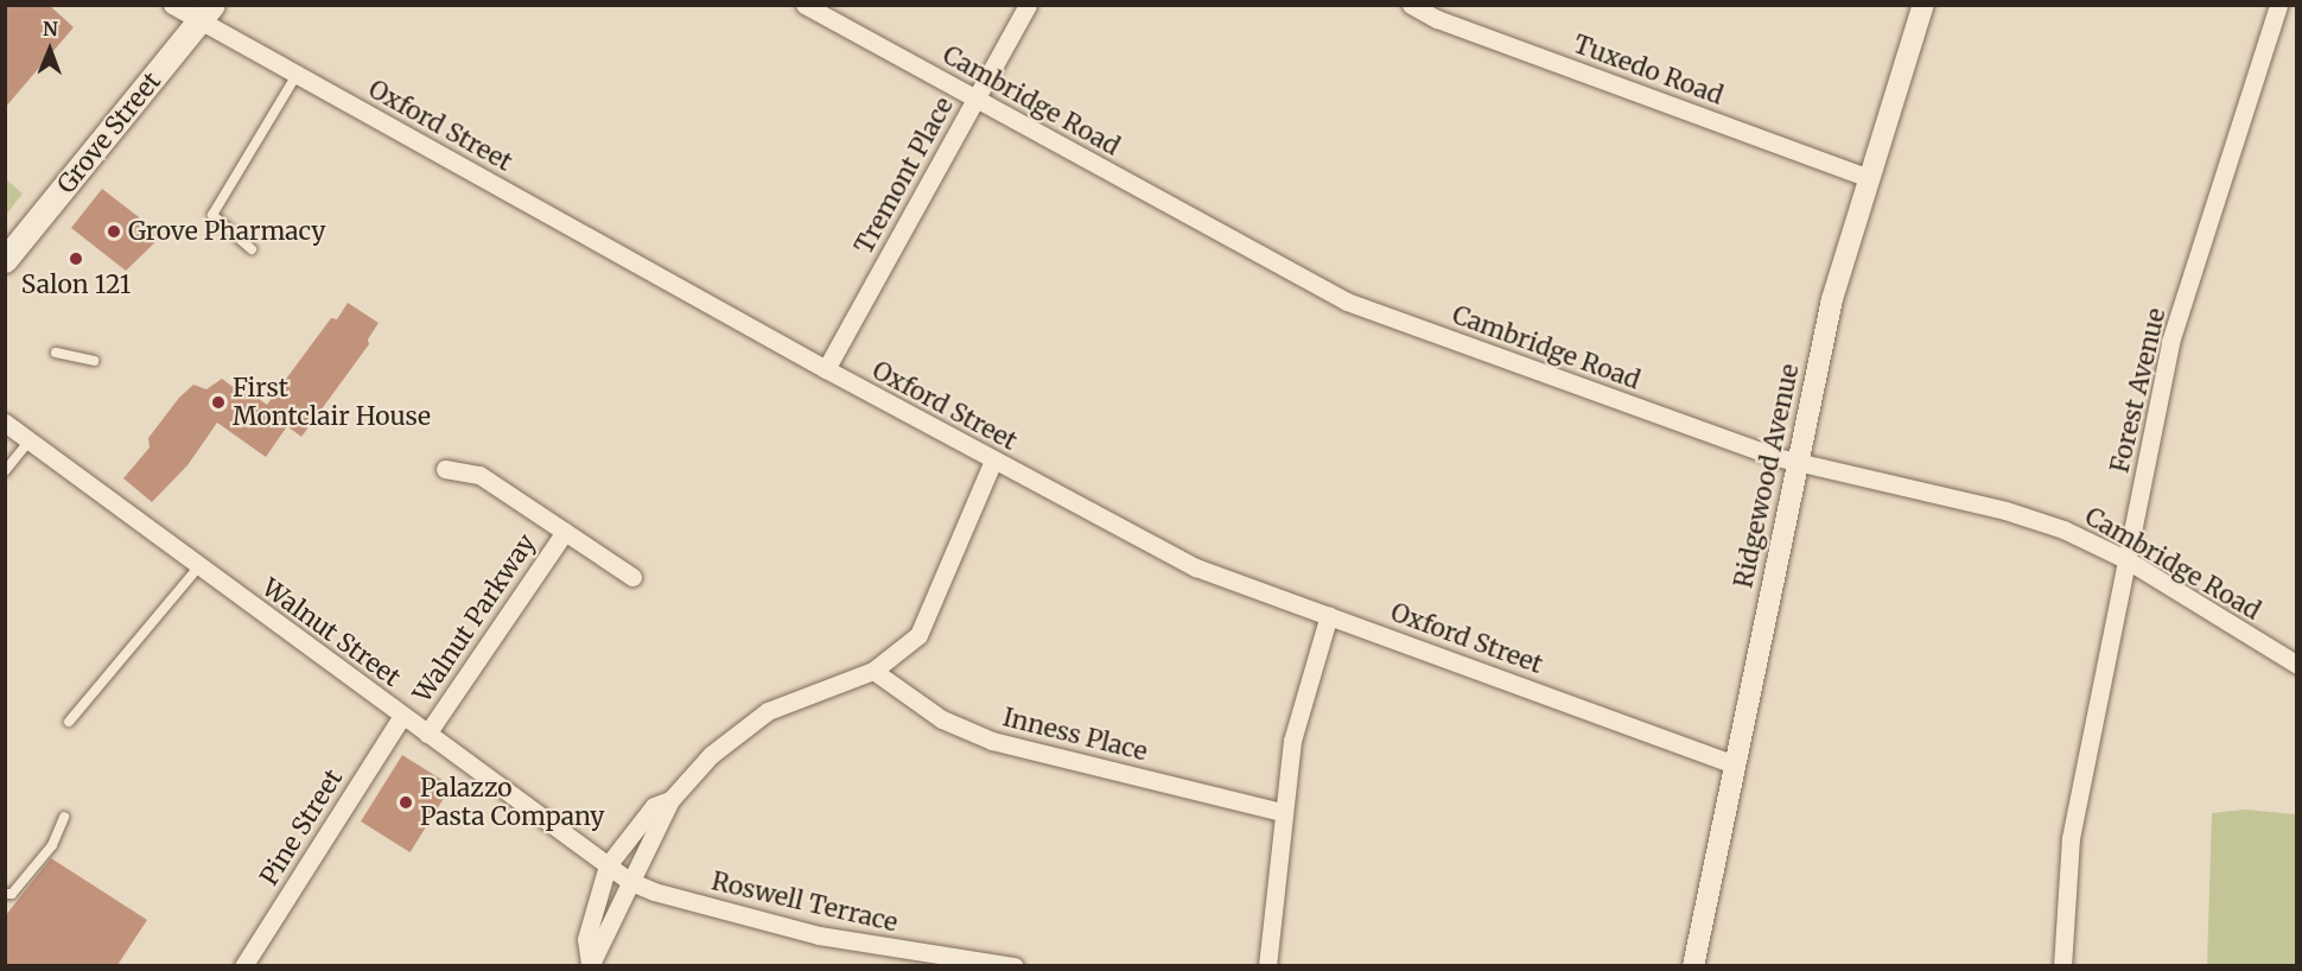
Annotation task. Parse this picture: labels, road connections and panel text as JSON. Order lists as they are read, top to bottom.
{
  "streets": {
    "main road": ["Grove Street"],
    "street": [
      "Tuxedo Road",
      "Cambridge Road",
      "Oxford Street",
      "Tremont Place",
      "Forest Avenue",
      "Ridgewood Avenue",
      "Walnut Parkway",
      "Walnut Street",
      "Inness Place",
      "Pine Street",
      "Roswell Terrace"
    ]
  },
  "crossings": [
    ["Tuxedo Road", "Ridgewood Avenue"],
    ["Cambridge Road", "Tremont Place"],
    ["Cambridge Road", "Forest Avenue"],
    ["Cambridge Road", "Ridgewood Avenue"],
    ["Oxford Street", "Grove Street"],
    ["Oxford Street", "Tremont Place"],
    ["Oxford Street", "Ridgewood Avenue"],
    ["Walnut Parkway", "Walnut Street"],
    ["Walnut Street", "Pine Street"],
    ["Walnut Street", "Roswell Terrace"]
  ],
  "places": [
    "Grove Pharmacy",
    "Salon 121",
    "First Montclair House",
    "Palazzo Pasta Company"
  ],
  "north": "top"
}
